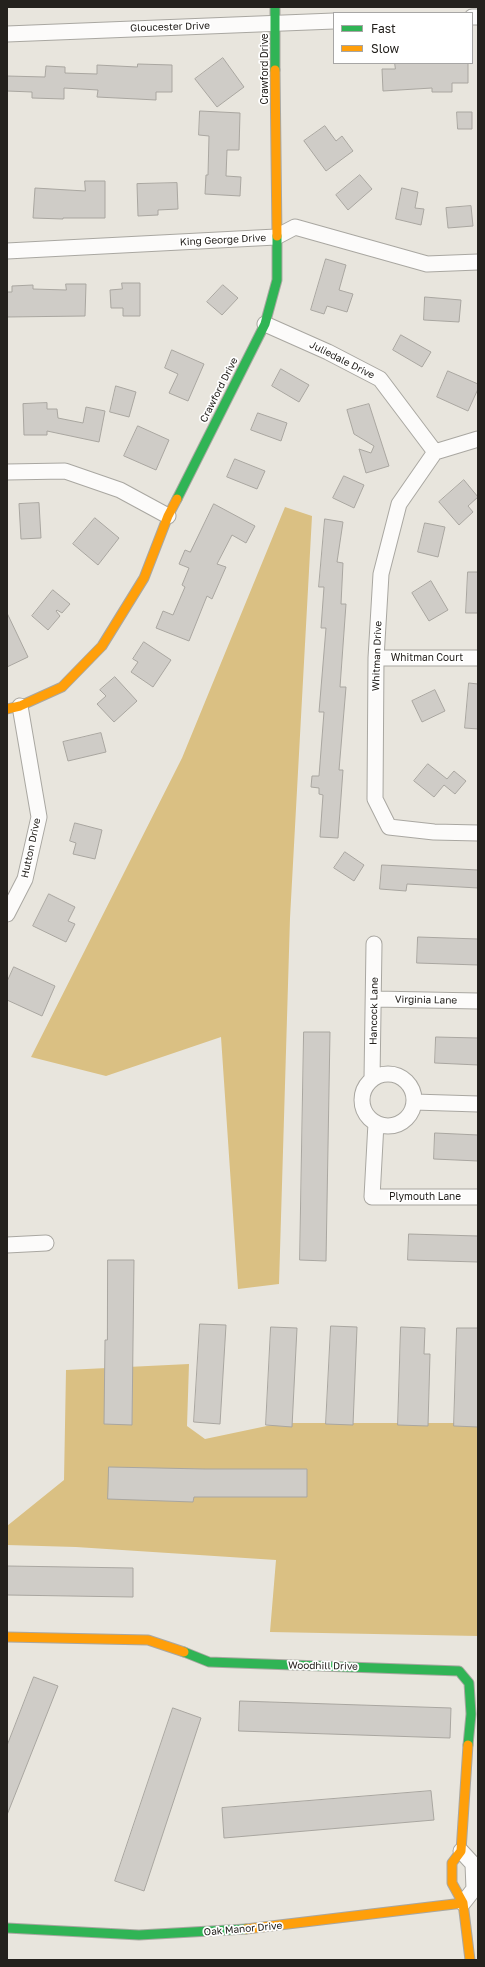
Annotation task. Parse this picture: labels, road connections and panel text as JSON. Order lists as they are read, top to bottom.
{
  "streets": {
    "street": [
      "Gloucester Drive",
      "Crawford Drive",
      "King George Drive",
      "Juliedale Drive",
      "Whitman Drive",
      "Whitman Court",
      "Hutton Drive",
      "Virginia Lane",
      "Hancock Lane",
      "Plymouth Lane",
      "Woodhill Drive",
      "Oak Manor Drive"
    ]
  },
  "crossings": [
    ["Gloucester Drive", "Crawford Drive"],
    ["Crawford Drive", "King George Drive"],
    ["Crawford Drive", "Juliedale Drive"],
    ["Crawford Drive", "Hutton Drive"],
    ["Juliedale Drive", "Whitman Drive"],
    ["Whitman Drive", "Whitman Court"],
    ["Virginia Lane", "Hancock Lane"],
    ["Hancock Lane", "Plymouth Lane"],
    ["Woodhill Drive", "Oak Manor Drive"]
  ],
  "legend": ["Fast", "Slow"]
}
